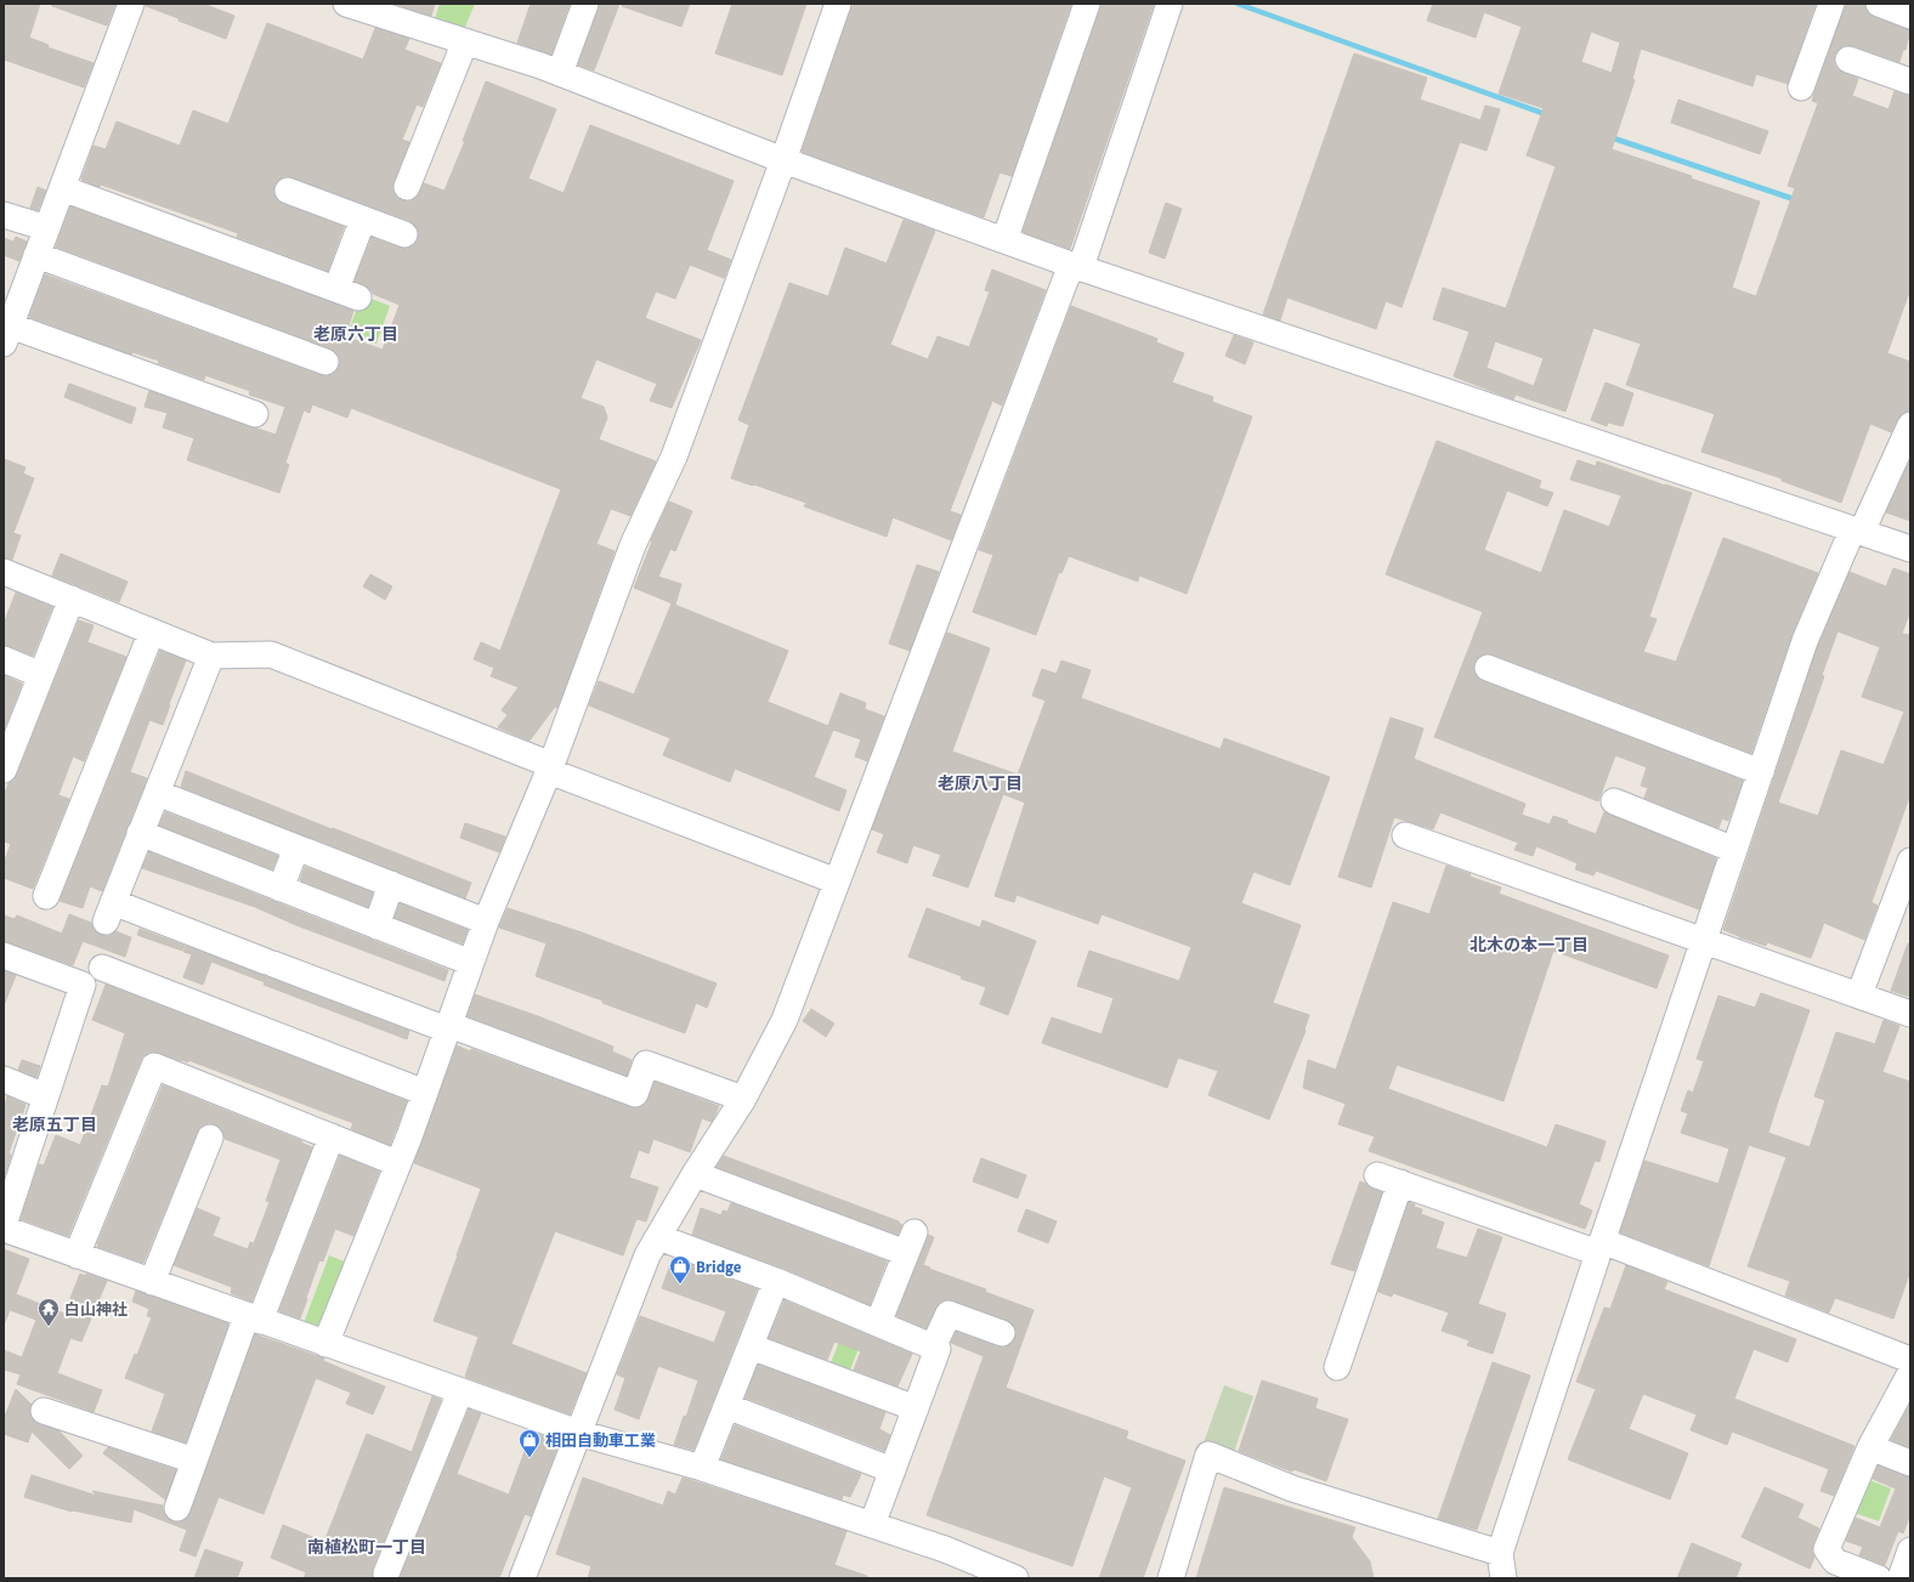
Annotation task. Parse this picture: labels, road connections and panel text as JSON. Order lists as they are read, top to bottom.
{
  "districts": [
    "老原六丁目",
    "老原八丁目",
    "北木の本一丁目",
    "老原五丁目",
    "南植松町一丁目"
  ],
  "places": {
    "shop": ["Bridge", "相田自動車工業"],
    "temple": ["白山神社"]
  }
}
